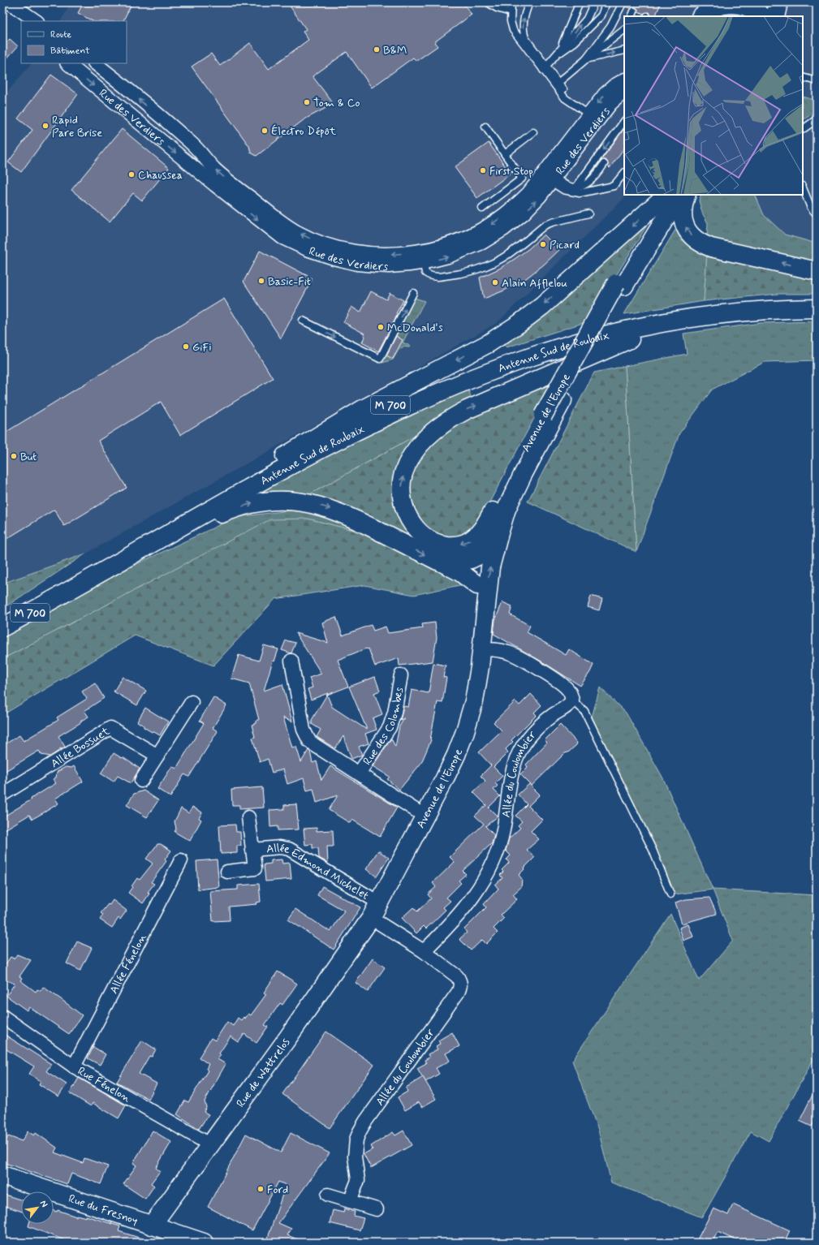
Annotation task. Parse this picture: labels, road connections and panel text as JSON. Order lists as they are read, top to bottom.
{
  "streets": {
    "main road": [
      "Antenne Sud de Roubaix",
      "M 700",
      "Avenue de l'Europe",
      "Rue de Wattrelos",
      "Rue du Fresnoy"
    ],
    "street": [
      "Rue des Verdiers",
      "Rue des Colombes",
      "Allée Bossuet",
      "Allée du Coulombier",
      "Allée Edmond Michelet",
      "Allée Fénelon",
      "Rue Fénelon"
    ]
  },
  "crossings": [
    ["Avenue de l'Europe", "Rue des Colombes"],
    ["Avenue de l'Europe", "Allée du Coulombier"],
    ["Avenue de l'Europe", "Allée Edmond Michelet"],
    ["Avenue de l'Europe", "Rue de Wattrelos"],
    ["Allée du Coulombier", "Allée Edmond Michelet"],
    ["Allée du Coulombier", "Rue de Wattrelos"],
    ["Allée Edmond Michelet", "Rue de Wattrelos"],
    ["Allée Fénelon", "Rue Fénelon"],
    ["Rue de Wattrelos", "Rue Fénelon"],
    ["Rue de Wattrelos", "Rue du Fresnoy"]
  ],
  "places": [
    "B&M",
    "Tom & Co",
    "Rapid Pare Brise",
    "Électro Dépôt",
    "First Stop",
    "Chaussea",
    "Picard",
    "Basic-Fit",
    "Alain Afflelou",
    "McDonald's",
    "GiFi",
    "But",
    "Ford"
  ],
  "legend": ["Route", "Bâtiment"],
  "north": "top right"
}
